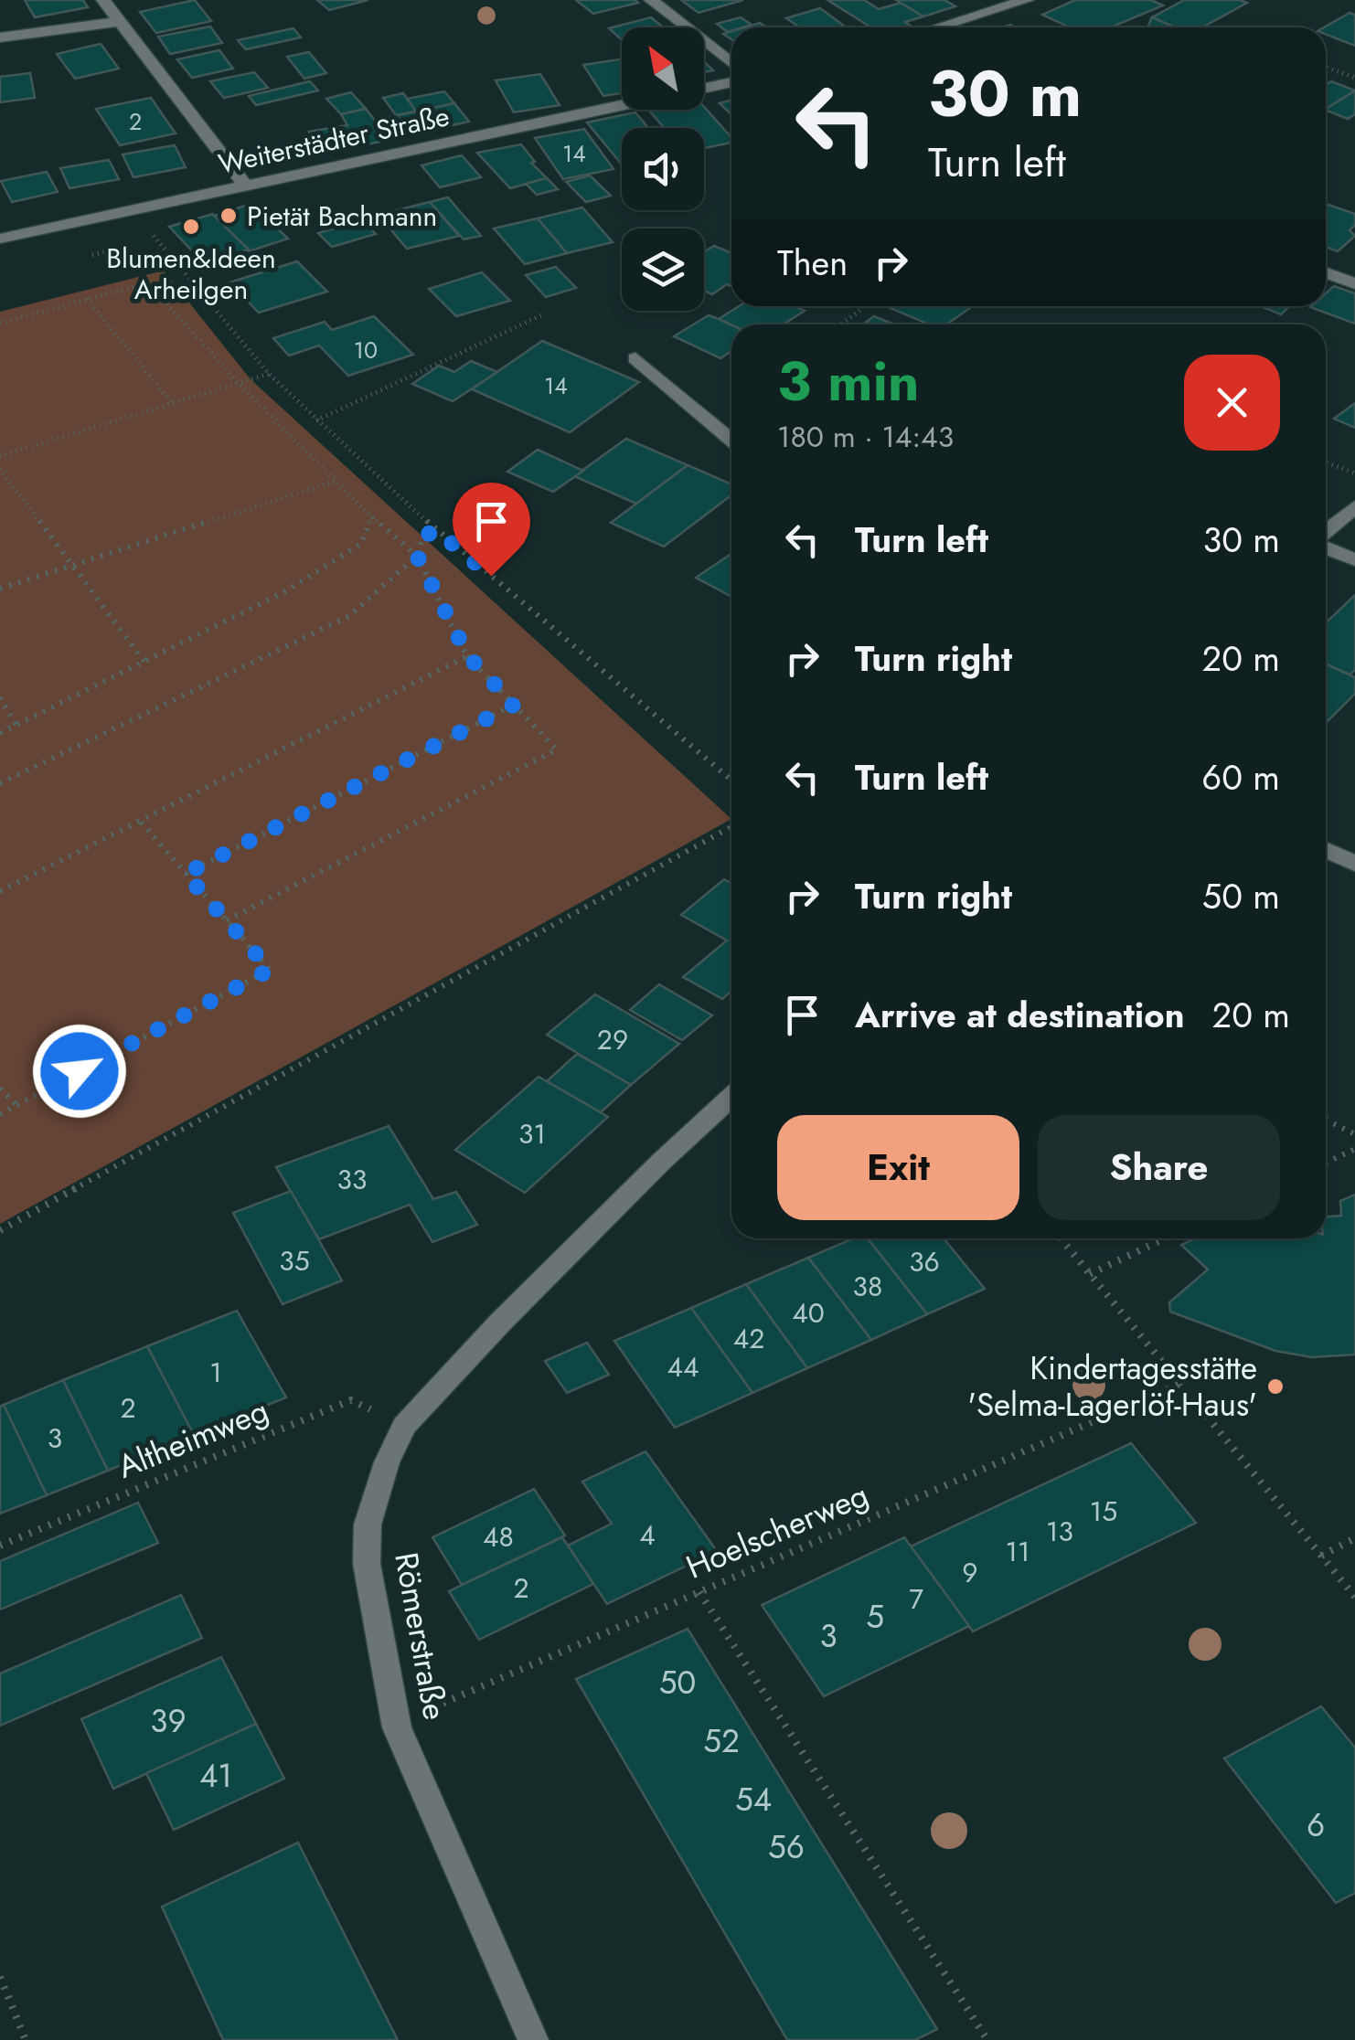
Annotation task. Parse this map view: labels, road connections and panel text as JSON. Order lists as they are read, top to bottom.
{
  "streets": {
    "street": ["Weiterstädter Straße", "Römerstraße"],
    "path": ["Altheimweg", "Hoelscherweg"]
  },
  "crossings": [
    ["Altheimweg", "Römerstraße"],
    ["Hoelscherweg", "Römerstraße"]
  ],
  "places": ["Pietät Bachmann", "Blumen&Ideen Arheilgen", "Kindertagesstätte 'Selma-Lagerlöf-Haus'"],
  "house_numbers": [
    "2",
    "14",
    "10",
    "14",
    "29",
    "31",
    "33",
    "35",
    "36",
    "38",
    "40",
    "42",
    "44",
    "1",
    "2",
    "3",
    "15",
    "13",
    "4",
    "48",
    "11",
    "9",
    "2",
    "7",
    "5",
    "3",
    "50",
    "39",
    "52",
    "41",
    "54",
    "6",
    "56"
  ],
  "north": "top left",
  "page": {
    "turn": ["30 m", "Turn left"],
    "then": "Then",
    "heading": ["3 min", "180 m · 14:43"],
    "list": [
      {
        "name": "Turn left",
        "value": "30 m"
      },
      {
        "name": "Turn right",
        "value": "20 m"
      },
      {
        "name": "Turn left",
        "value": "60 m"
      },
      {
        "name": "Turn right",
        "value": "50 m"
      },
      {
        "name": "Arrive at destination",
        "value": "20 m"
      }
    ],
    "buttons": ["Exit", "Share"]
  }
}
